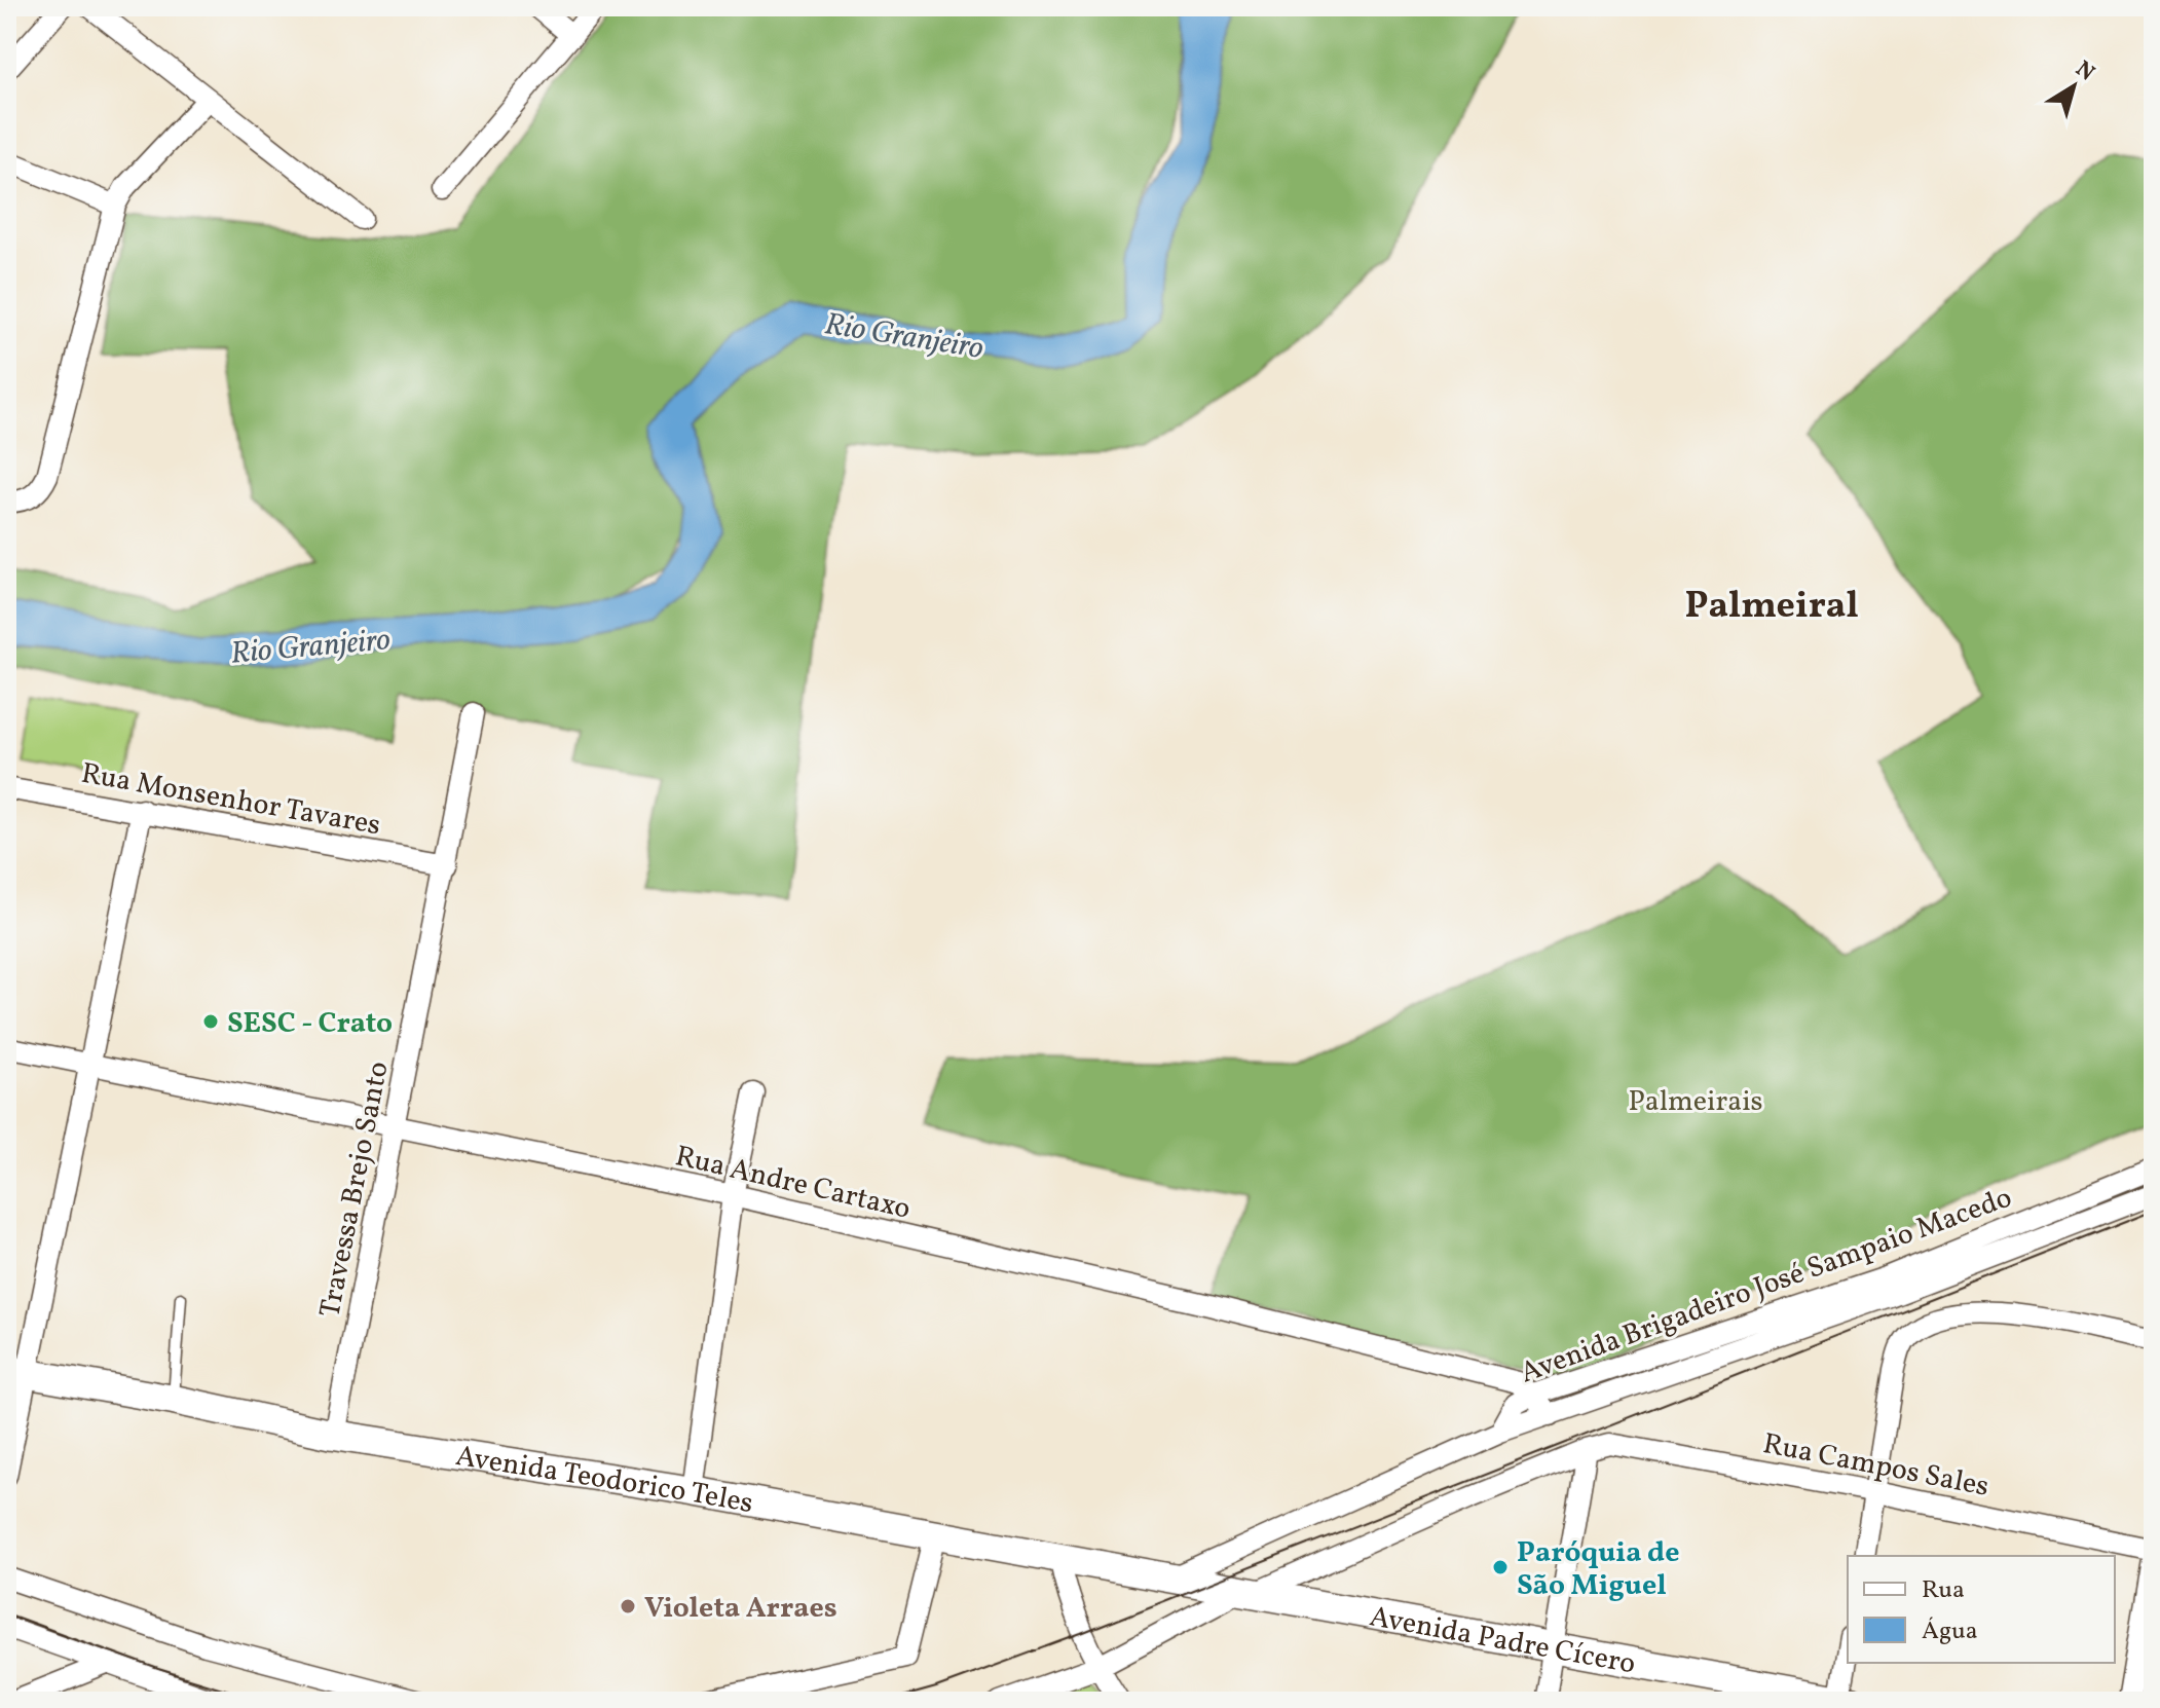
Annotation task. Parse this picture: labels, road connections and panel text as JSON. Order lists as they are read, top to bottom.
{
  "streets": {
    "main road": ["Avenida Teodorico Teles", "Avenida Padre Cícero"],
    "street": [
      "Rua Monsenhor Tavares",
      "Rua Andre Cartaxo",
      "Travessa Brejo Santo",
      "Avenida Brigadeiro José Sampaio Macedo",
      "Rua Campos Sales"
    ]
  },
  "crossings": [
    ["Rua Monsenhor Tavares", "Travessa Brejo Santo"],
    ["Rua Andre Cartaxo", "Travessa Brejo Santo"],
    ["Rua Andre Cartaxo", "Avenida Brigadeiro José Sampaio Macedo"],
    ["Travessa Brejo Santo", "Avenida Teodorico Teles"],
    ["Avenida Brigadeiro José Sampaio Macedo", "Avenida Teodorico Teles"],
    ["Avenida Teodorico Teles", "Avenida Padre Cícero"]
  ],
  "districts": ["Palmeiral"],
  "water": ["Rio Granjeiro"],
  "parks": ["Palmeirais"],
  "places": ["SESC - Crato", "Paróquia de São Miguel", "Violeta Arraes"],
  "legend": ["Rua", "Água"],
  "north": "top right"
}
